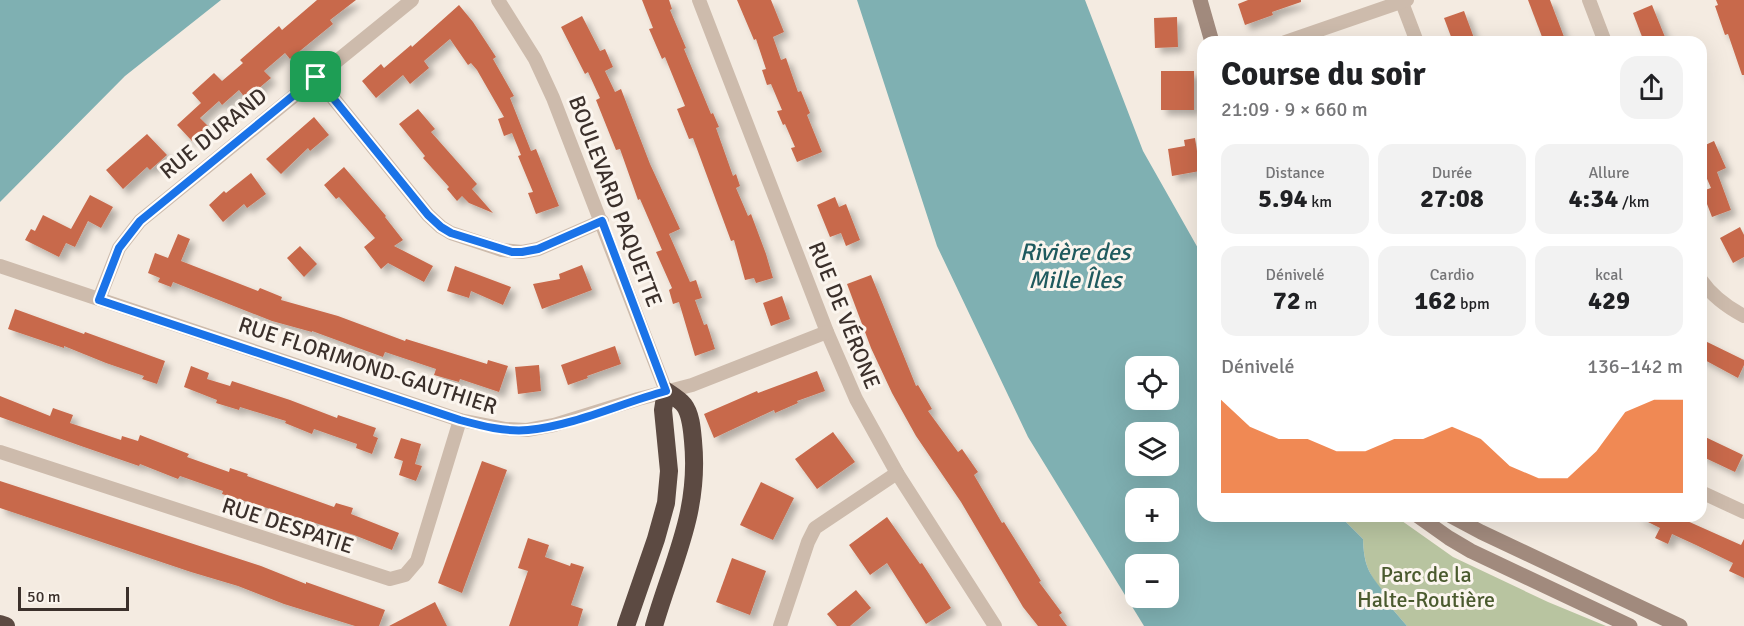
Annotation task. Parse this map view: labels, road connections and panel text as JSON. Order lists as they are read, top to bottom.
{
  "streets": {
    "street": [
      "RUE DURAND",
      "BOULEVARD PAQUETTE",
      "RUE DE VÉRONE",
      "RUE FLORIMOND-GAUTHIER",
      "RUE DESPATIE"
    ]
  },
  "crossings": [
    ["RUE DURAND", "RUE FLORIMOND-GAUTHIER"],
    ["BOULEVARD PAQUETTE", "RUE FLORIMOND-GAUTHIER"],
    ["RUE DE VÉRONE", "RUE FLORIMOND-GAUTHIER"],
    ["RUE FLORIMOND-GAUTHIER", "RUE DESPATIE"]
  ],
  "water": ["Rivière des Mille Îles"],
  "parks": ["Parc de la Halte-Routière"],
  "scale_bar": "50 m",
  "page": {
    "heading": ["Course du soir", "21:09 · 9 × 660 m"],
    "stats": [
      ["Distance", "5.94 km"],
      ["Durée", "27:08"],
      ["Allure", "4:34 /km"],
      ["Dénivelé", "72 m"],
      ["Cardio", "162 bpm"],
      ["kcal", "429"]
    ],
    "chart": ["Dénivelé", "136–142 m"],
    "map_buttons": ["+", "−"],
    "scale": "50 m"
  }
}
